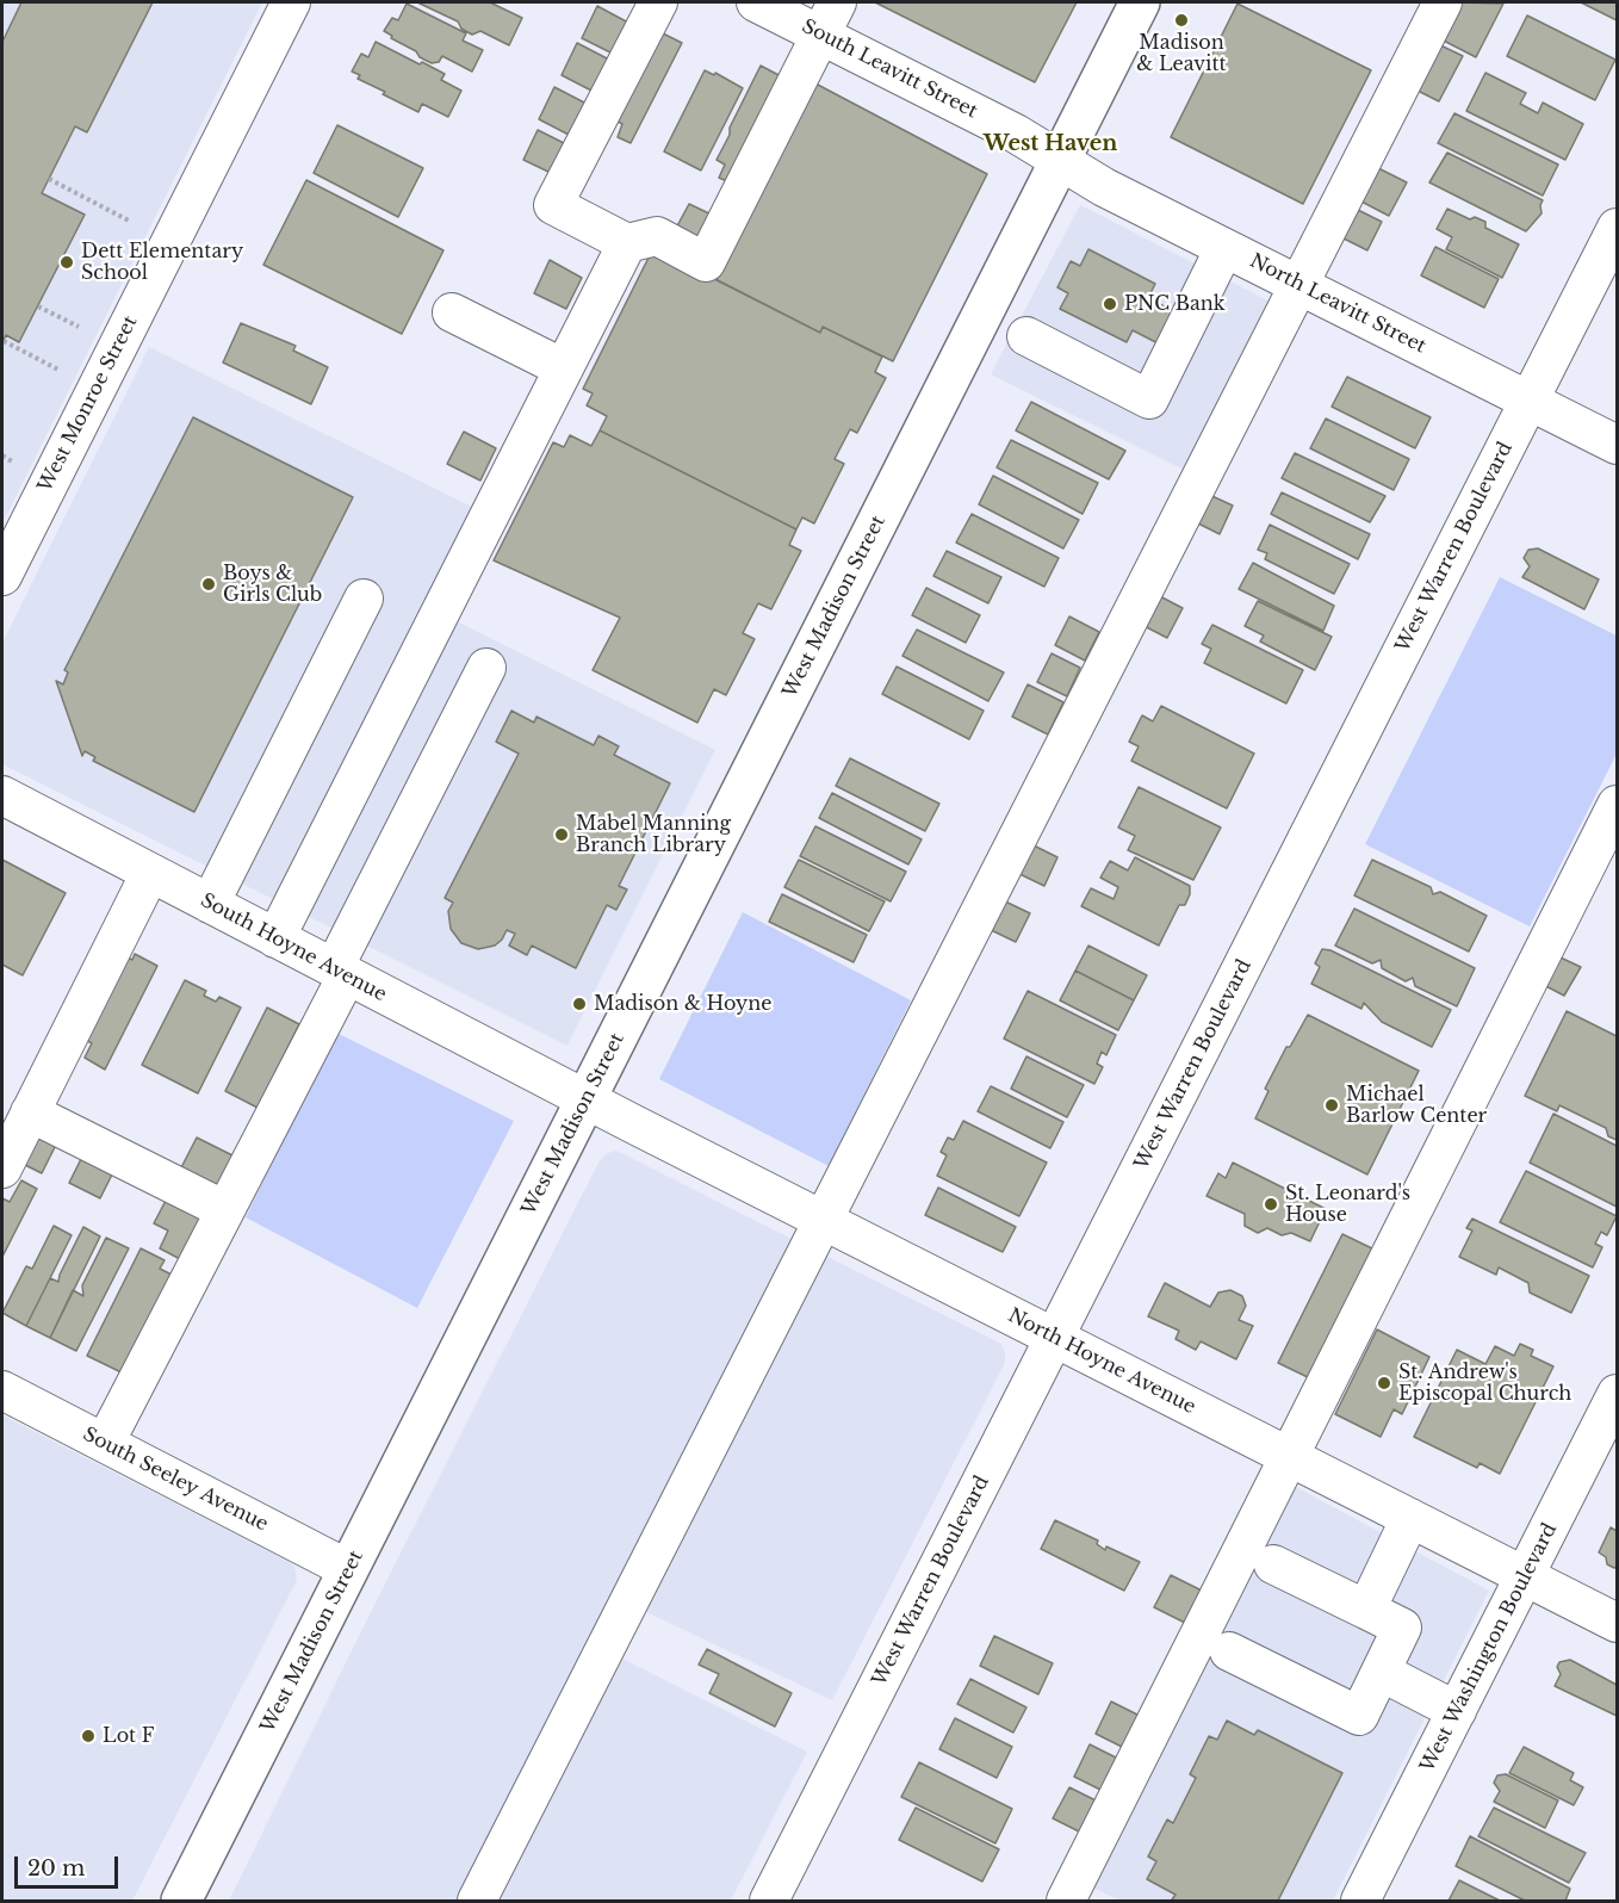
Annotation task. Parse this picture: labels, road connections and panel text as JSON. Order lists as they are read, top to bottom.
{
  "streets": {
    "main road": ["West Madison Street"],
    "street": [
      "South Leavitt Street",
      "North Leavitt Street",
      "West Monroe Street",
      "West Warren Boulevard",
      "South Hoyne Avenue",
      "North Hoyne Avenue",
      "South Seeley Avenue",
      "West Washington Boulevard"
    ]
  },
  "crossings": [
    ["South Leavitt Street", "North Leavitt Street"],
    ["South Leavitt Street", "West Madison Street"],
    ["North Leavitt Street", "West Warren Boulevard"],
    ["North Leavitt Street", "West Madison Street"],
    ["West Warren Boulevard", "North Hoyne Avenue"],
    ["West Madison Street", "South Hoyne Avenue"],
    ["West Madison Street", "North Hoyne Avenue"],
    ["West Madison Street", "South Seeley Avenue"],
    ["South Hoyne Avenue", "North Hoyne Avenue"],
    ["North Hoyne Avenue", "West Washington Boulevard"]
  ],
  "districts": ["West Haven"],
  "places": [
    "Madison & Leavitt",
    "Dett Elementary School",
    "PNC Bank",
    "Boys & Girls Club",
    "Mabel Manning Branch Library",
    "Madison & Hoyne",
    "Michael Barlow Center",
    "St. Leonard's House",
    "St. Andrew's Episcopal Church",
    "Lot F"
  ],
  "scale_bar": "20 m"
}
